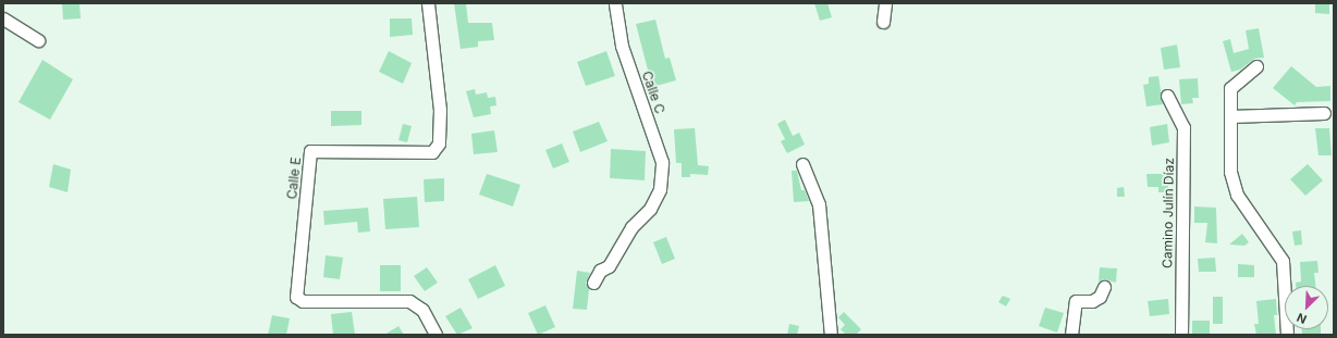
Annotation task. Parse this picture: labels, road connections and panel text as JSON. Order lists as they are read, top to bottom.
{
  "streets": {
    "street": ["Calle C", "Calle E", "Camino Julín Díaz"]
  },
  "north": "bottom left"
}
